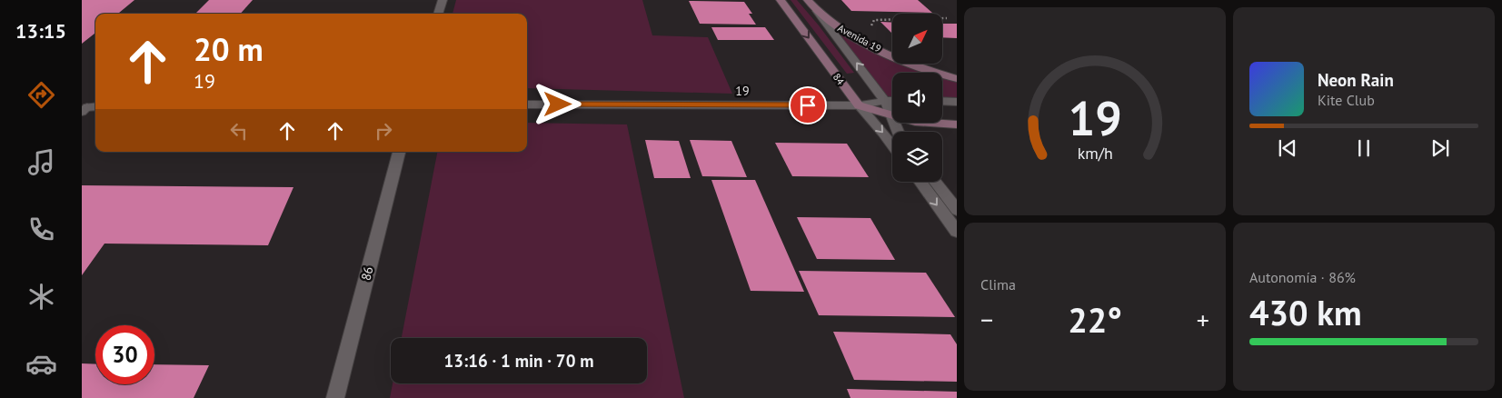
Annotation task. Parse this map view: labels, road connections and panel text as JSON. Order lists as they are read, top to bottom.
{
  "streets": {
    "main road": ["Avenida 19", "84"],
    "street": ["19", "86"]
  },
  "crossings": [
    ["84", "19"]
  ],
  "one_way": ["84"],
  "north": "top right",
  "page": {
    "tabs": "13:15",
    "turn": ["20 m", "19"],
    "song": ["Neon Rain", "Kite Club"],
    "tile": [
      "Clima",
      ["Autonomía · 86%", "430 km"]
    ],
    "heat": ["−", "22°", "+"],
    "limit": "30",
    "trip": "13:16 · 1 min · 70 m",
    "gauge": ["19", "km/h"]
  }
}
